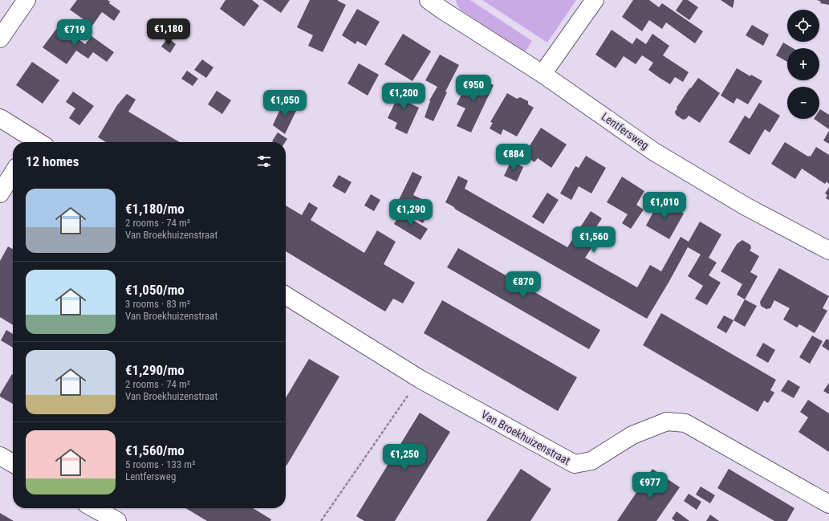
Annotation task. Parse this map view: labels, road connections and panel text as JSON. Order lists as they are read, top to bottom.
{
  "streets": {
    "street": ["Lentfersweg", "Van Broekhuizenstraat"]
  },
  "page": {
    "map_buttons": ["+", "−"],
    "price": [
      "€1,180",
      "€719",
      "€950",
      "€1,200",
      "€1,050",
      "€884",
      "€1,010",
      "€1,290",
      "€1,560",
      "€870",
      "€1,250",
      "€977"
    ],
    "heading": "12 homes",
    "list": [
      {
        "name": "€1,180/mo",
        "note": "2 rooms · 74 m² · Van Broekhuizenstraat"
      },
      {
        "name": "€1,050/mo",
        "note": "3 rooms · 83 m² · Van Broekhuizenstraat"
      },
      {
        "name": "€1,290/mo",
        "note": "2 rooms · 74 m² · Van Broekhuizenstraat"
      },
      {
        "name": "€1,560/mo",
        "note": "5 rooms · 133 m² · Lentfersweg"
      }
    ]
  }
}
